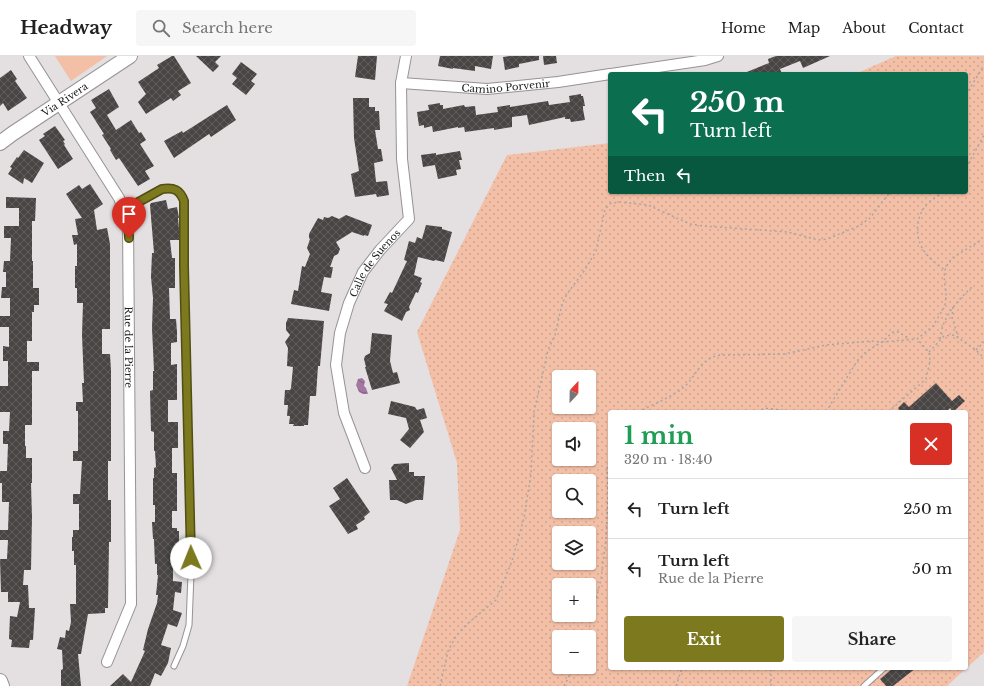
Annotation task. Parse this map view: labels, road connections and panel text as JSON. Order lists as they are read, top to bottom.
{
  "streets": {
    "street": [
      "Camino Porvenir",
      "Via Rivera",
      "Calle de Suenos",
      "Rue de la Pierre"
    ]
  },
  "crossings": [
    ["Camino Porvenir", "Calle de Suenos"],
    ["Via Rivera", "Rue de la Pierre"]
  ],
  "north": "top",
  "page": {
    "header": "Headway",
    "search": "Search here",
    "nav": [
      "Home",
      "Map",
      "About",
      "Contact"
    ],
    "turn": ["250 m", "Turn left"],
    "then": "Then",
    "map_buttons": ["+", "−"],
    "heading": ["1 min", "320 m · 18:40"],
    "list": [
      {
        "name": "Turn left",
        "value": "250 m"
      },
      {
        "name": "Turn left",
        "note": "Rue de la Pierre",
        "value": "50 m"
      }
    ],
    "buttons": ["Exit", "Share"]
  }
}
